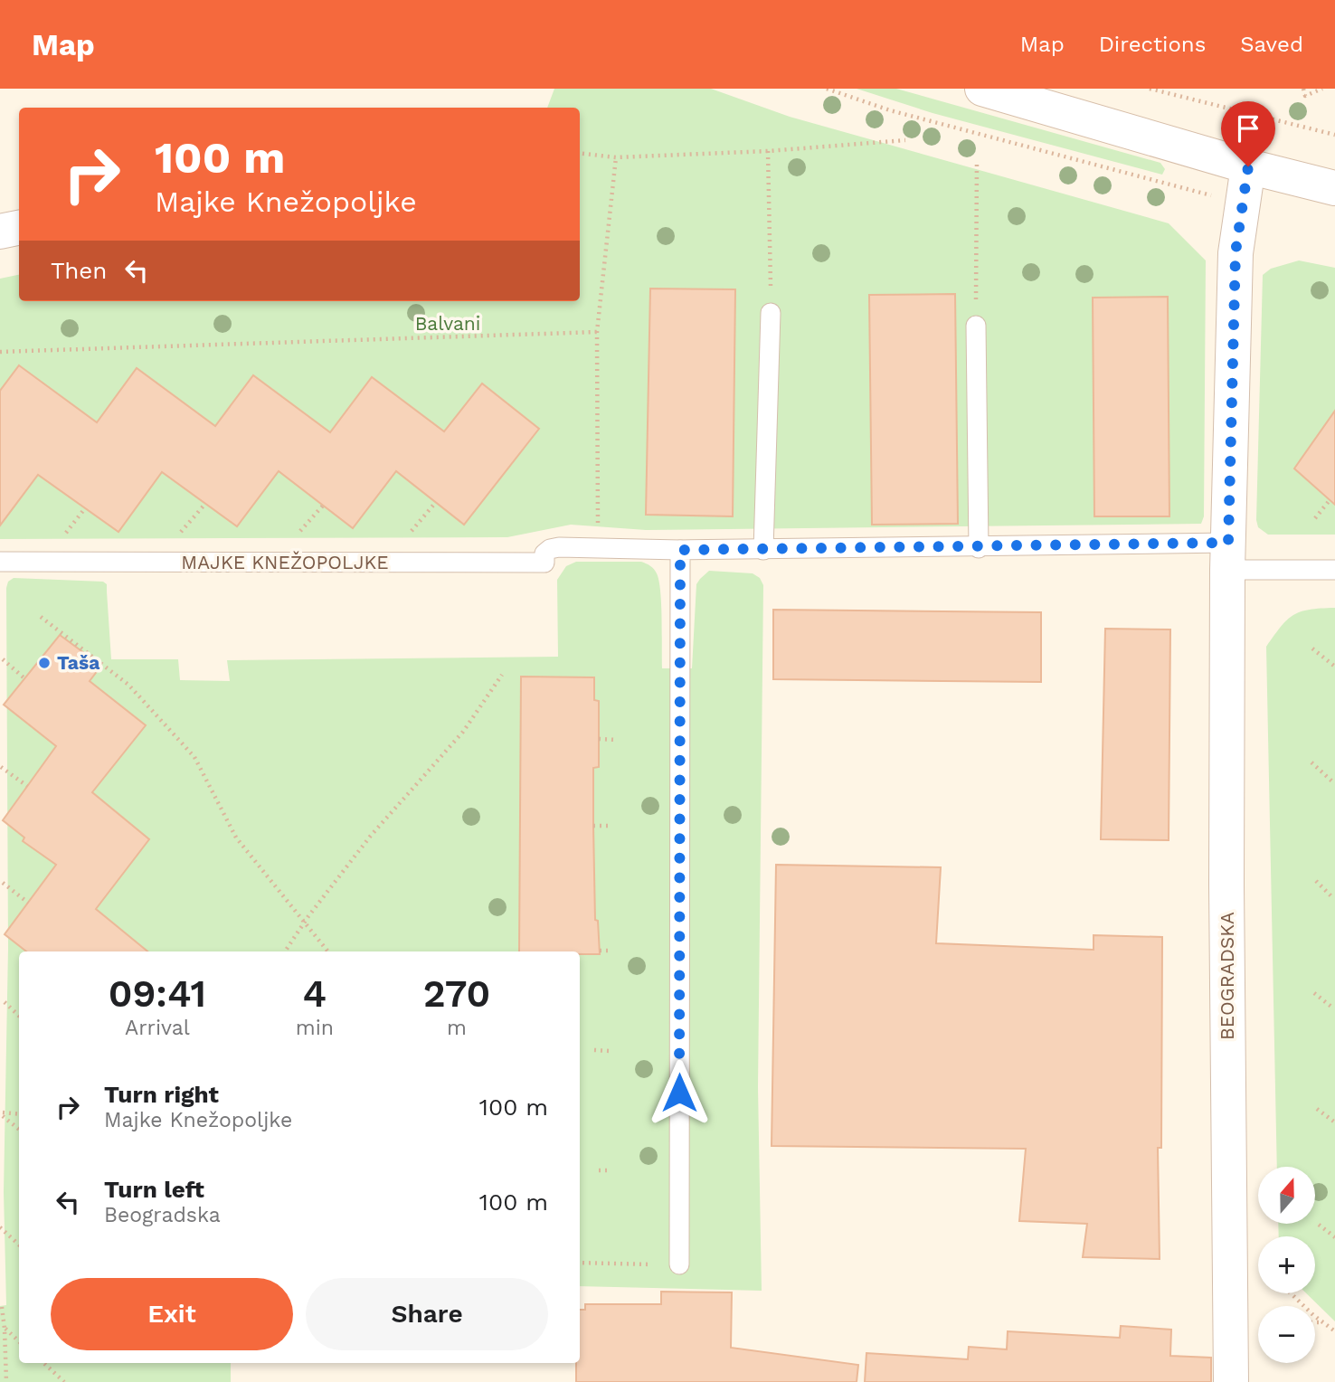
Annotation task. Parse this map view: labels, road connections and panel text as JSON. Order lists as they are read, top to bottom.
{
  "streets": {
    "street": ["BEOGRADSKA"],
    "lane": ["MAJKE KNEŽOPOLJKE"]
  },
  "parks": ["Balvani"],
  "places": ["Taša"],
  "north": "top",
  "page": {
    "header": "Map",
    "nav": ["Map", "Directions", "Saved"],
    "turn": ["100 m", "Majke Knežopoljke"],
    "then": "Then",
    "eta": [
      "09:41",
      "Arrival",
      "4",
      "min",
      "270",
      "m"
    ],
    "list": [
      {
        "name": "Turn right",
        "note": "Majke Knežopoljke",
        "value": "100 m"
      },
      {
        "name": "Turn left",
        "note": "Beogradska",
        "value": "100 m"
      }
    ],
    "map_buttons": ["+", "−"],
    "buttons": ["Exit", "Share"]
  }
}
